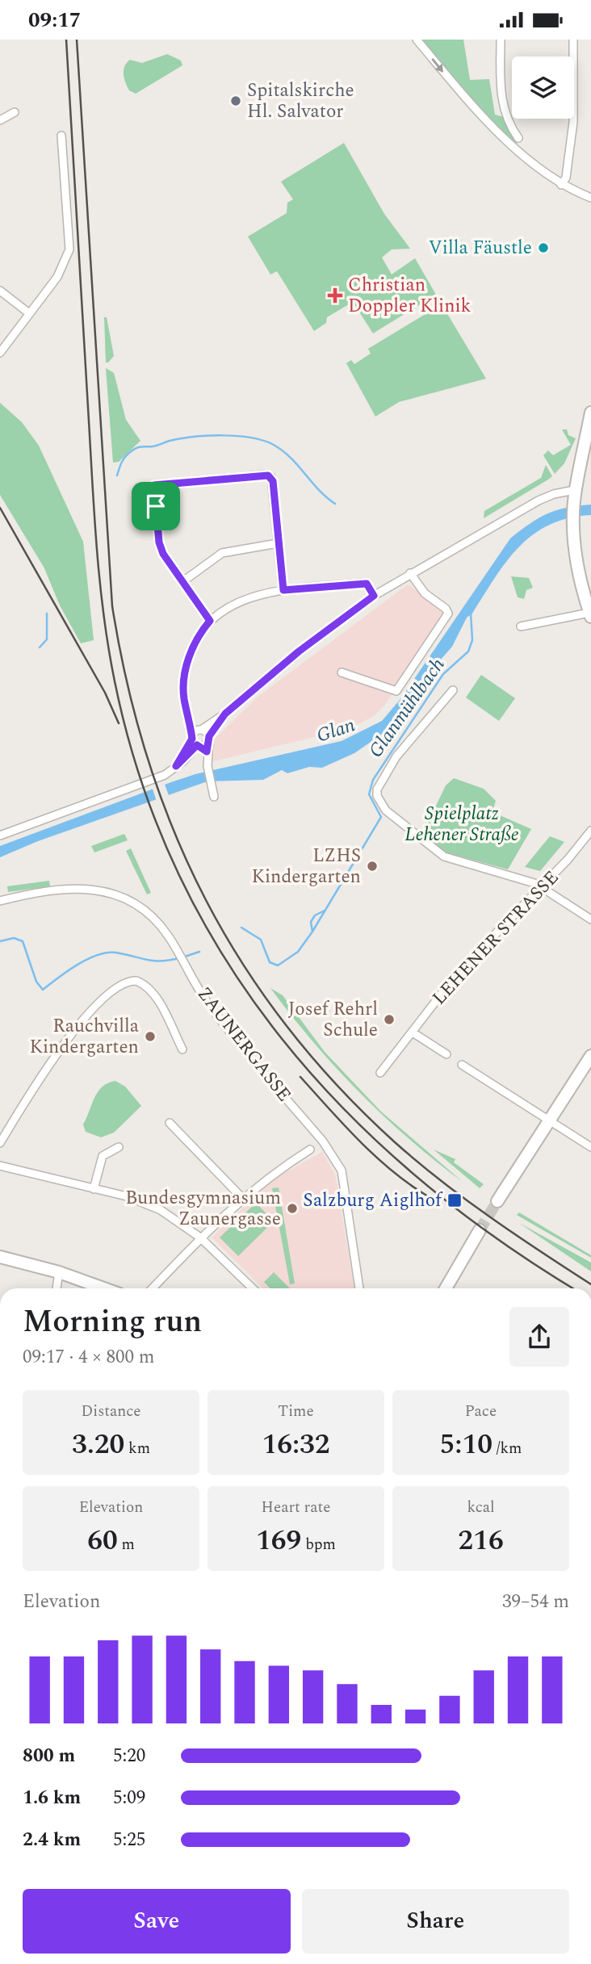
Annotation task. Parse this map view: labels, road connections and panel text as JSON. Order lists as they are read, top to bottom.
{
  "streets": {
    "street": ["LEHENER STRASSE", "ZAUNERGASSE"]
  },
  "water": ["Glanmühlbach", "Glan"],
  "parks": ["Spielplatz Lehener Straße"],
  "places": {
    "other": [
      "Spitalskirche Hl. Salvator",
      "Villa Fäustle",
      "LZHS Kindergarten",
      "Josef Rehrl Schule",
      "Rauchvilla Kindergarten",
      "Bundesgymnasium Zaunergasse"
    ],
    "health": ["Christian Doppler Klinik"],
    "transit": ["Salzburg Aiglhof"]
  },
  "page": {
    "status": "09:17",
    "heading": ["Morning run", "09:17 · 4 × 800 m"],
    "stats": [
      ["Distance", "3.20 km"],
      ["Time", "16:32"],
      ["Pace", "5:10 /km"],
      ["Elevation", "60 m"],
      ["Heart rate", "169 bpm"],
      ["kcal", "216"]
    ],
    "chart": ["Elevation", "39–54 m"],
    "list": [
      {
        "name": "800 m",
        "note": "5:20"
      },
      {
        "name": "1.6 km",
        "note": "5:09"
      },
      {
        "name": "2.4 km",
        "note": "5:25"
      }
    ],
    "buttons": ["Save", "Share"]
  }
}
